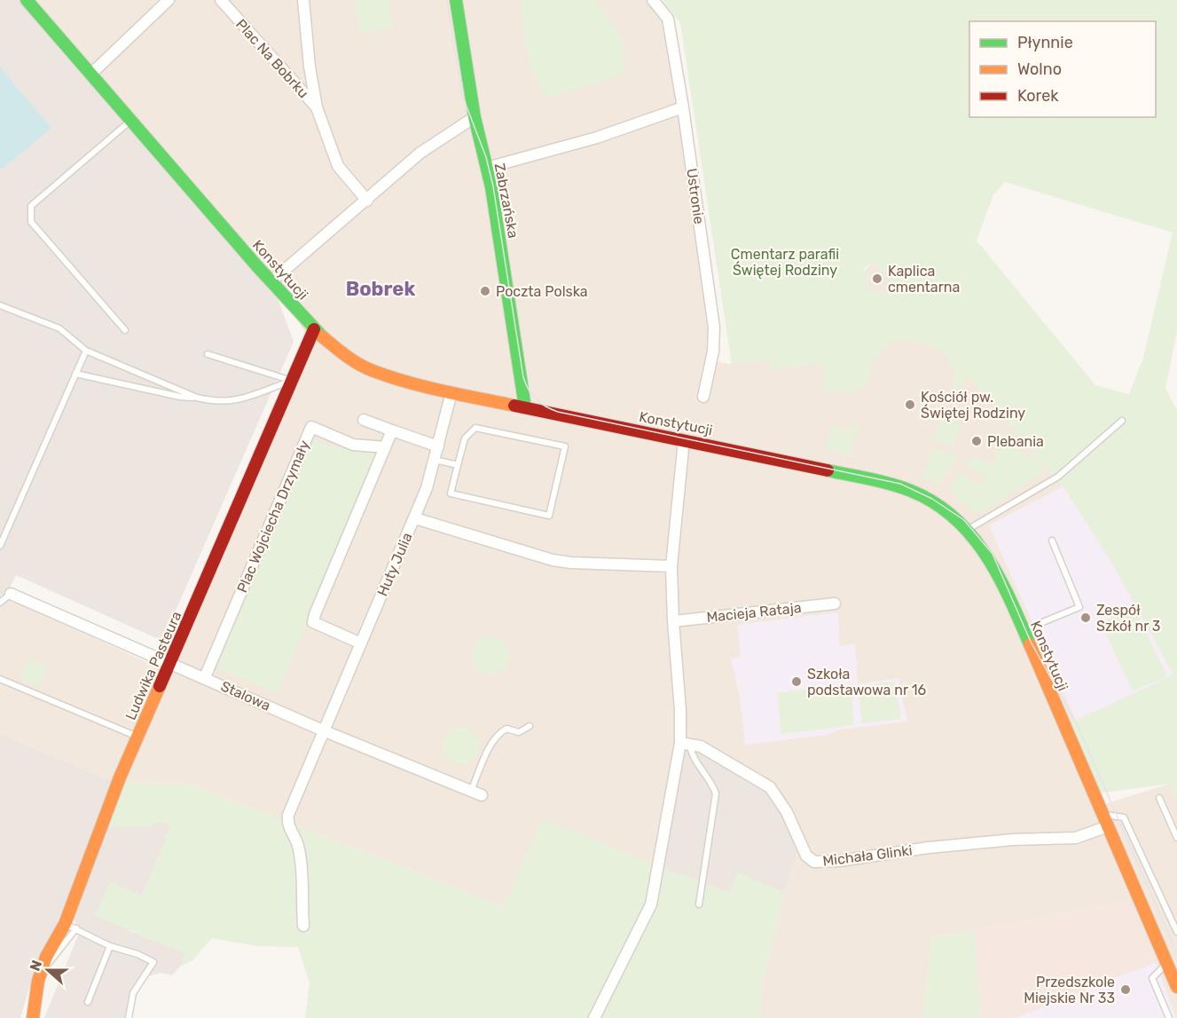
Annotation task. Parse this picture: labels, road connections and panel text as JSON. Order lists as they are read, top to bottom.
{
  "streets": {
    "street": [
      "Plac Na Bobrku",
      "Ustronie",
      "Zabrzańska",
      "Konstytucji",
      "Plac Wojciecha Drzymały",
      "Huty Julia",
      "Macieja Rataja",
      "Ludwika Pasteura",
      "Stalowa",
      "Michała Glinki"
    ]
  },
  "crossings": [
    ["Zabrzańska", "Konstytucji"],
    ["Konstytucji", "Huty Julia"],
    ["Konstytucji", "Ludwika Pasteura"],
    ["Konstytucji", "Michała Glinki"],
    ["Plac Wojciecha Drzymały", "Stalowa"],
    ["Huty Julia", "Stalowa"],
    ["Ludwika Pasteura", "Stalowa"]
  ],
  "districts": ["Bobrek"],
  "parks": ["Cmentarz parafii Świętej Rodziny"],
  "places": [
    "Kaplica cmentarna",
    "Poczta Polska",
    "Kościół pw. Świętej Rodziny",
    "Plebania",
    "Zespół Szkół nr 3",
    "Szkoła podstawowa nr 16",
    "Przedszkole Miejskie Nr 33"
  ],
  "legend": ["Płynnie", "Wolno", "Korek"],
  "north": "left"
}
